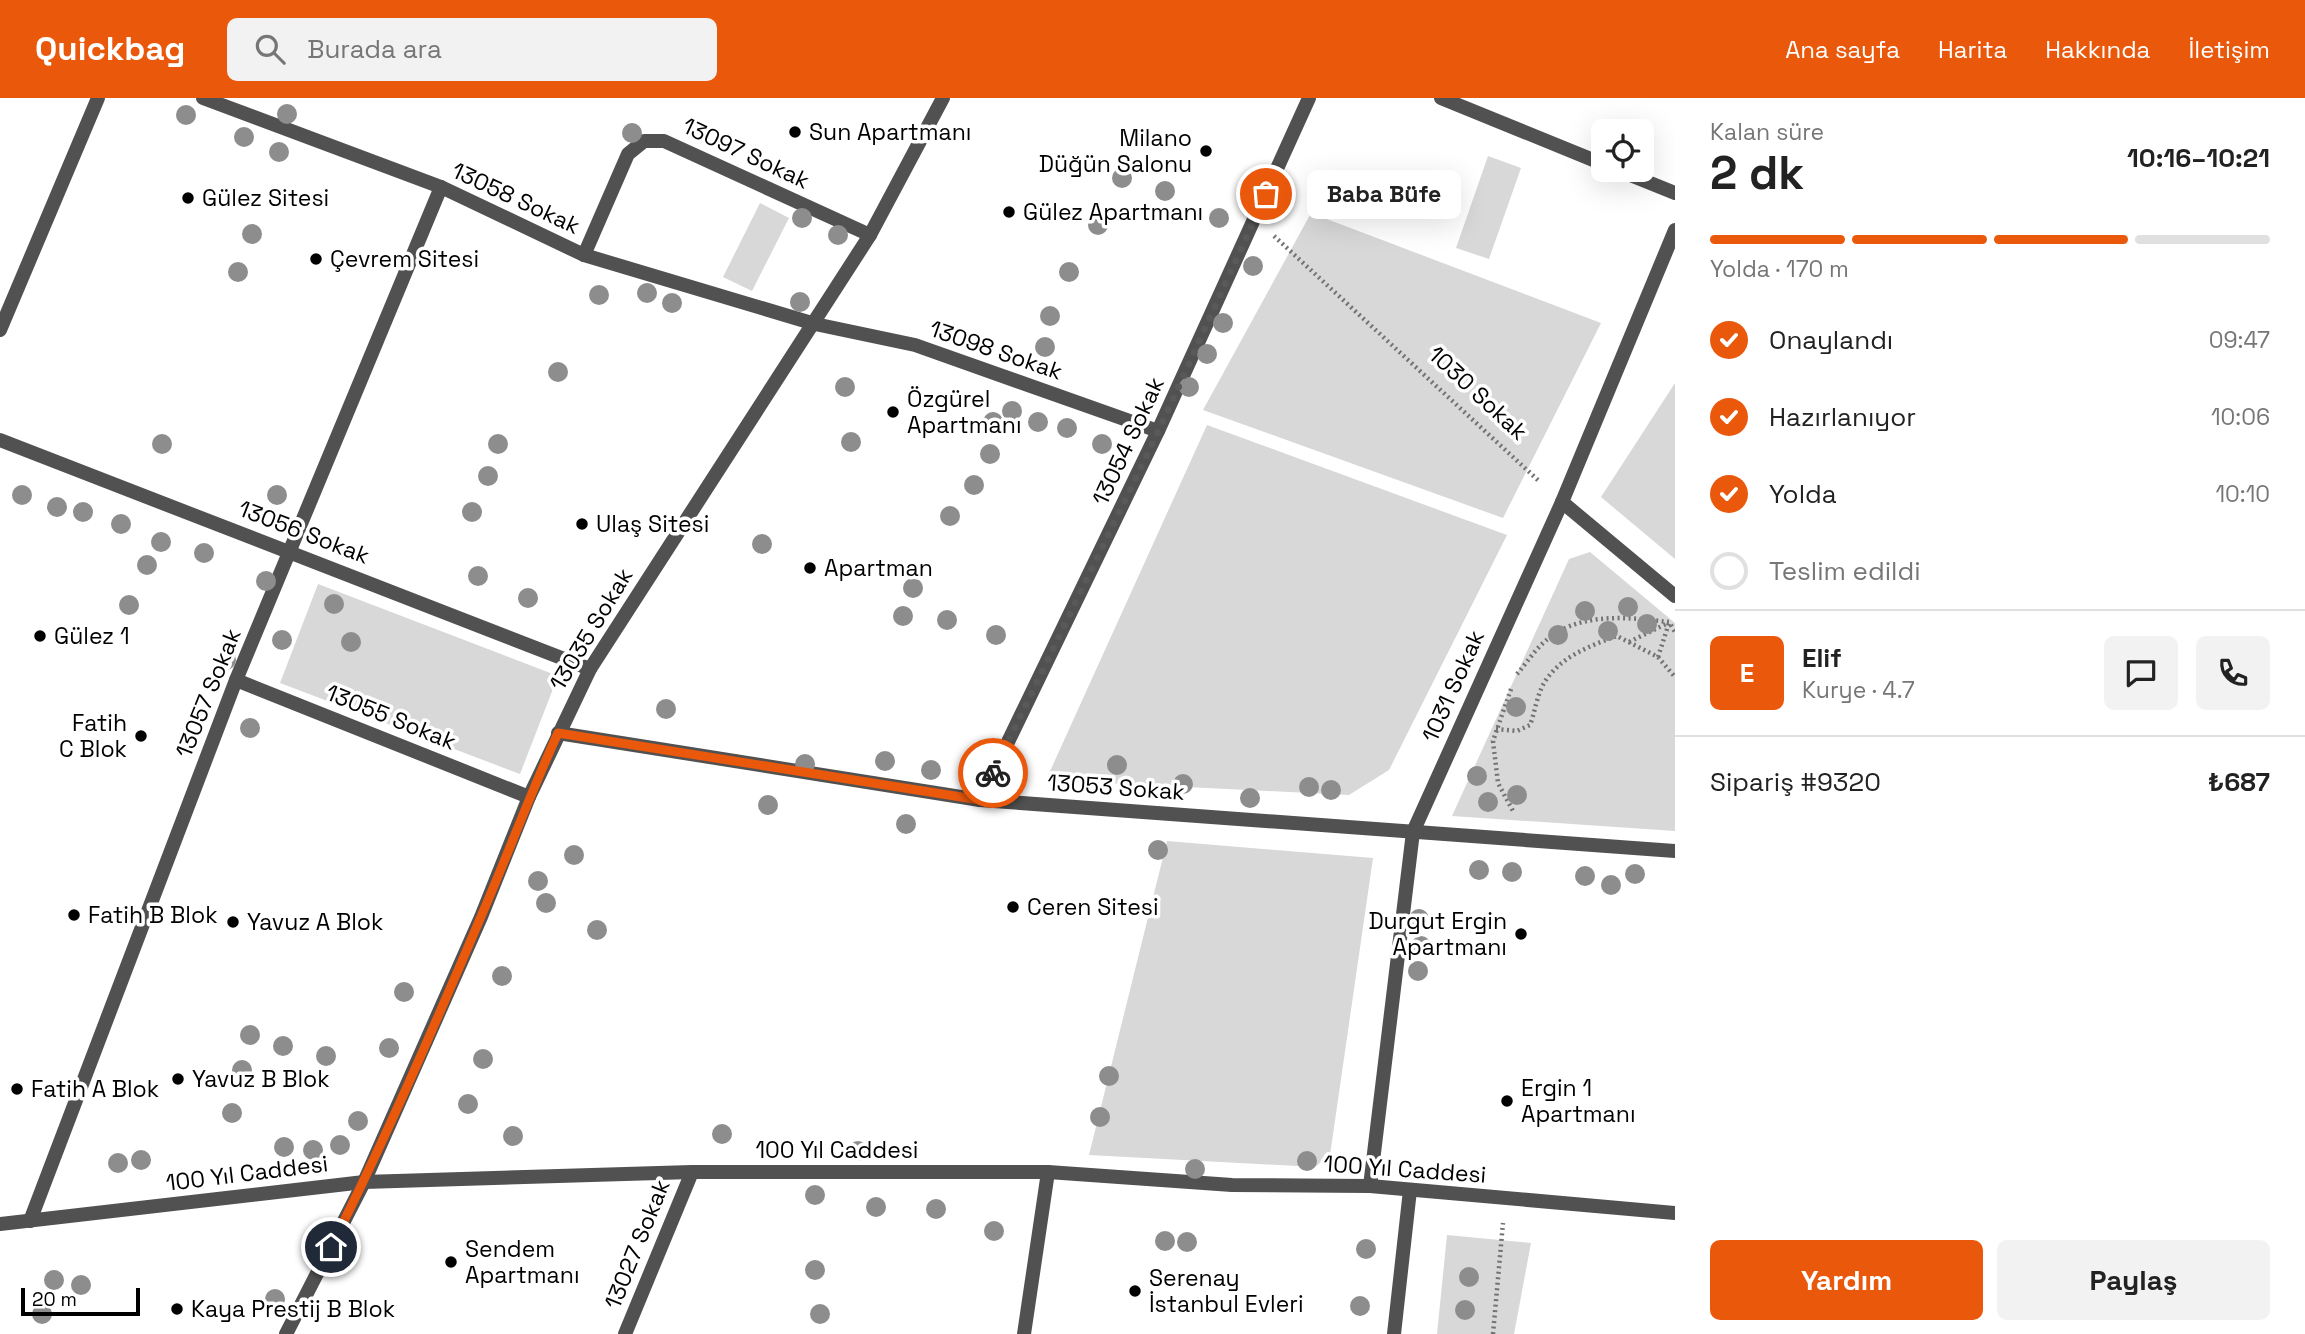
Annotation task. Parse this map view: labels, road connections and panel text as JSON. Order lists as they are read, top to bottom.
{
  "streets": {
    "street": [
      "13097 Sokak",
      "13058 Sokak",
      "13098 Sokak",
      "13054 Sokak",
      "13056 Sokak",
      "13035 Sokak",
      "1031 Sokak",
      "13057 Sokak",
      "13055 Sokak",
      "13053 Sokak",
      "100 Yıl Caddesi",
      "13027 Sokak"
    ],
    "path": ["1030 Sokak"]
  },
  "crossings": [
    ["13097 Sokak", "13058 Sokak"],
    ["13097 Sokak", "13035 Sokak"],
    ["13058 Sokak", "13098 Sokak"],
    ["13058 Sokak", "13035 Sokak"],
    ["13058 Sokak", "13057 Sokak"],
    ["13098 Sokak", "13054 Sokak"],
    ["13098 Sokak", "13035 Sokak"],
    ["1030 Sokak", "13054 Sokak"],
    ["1030 Sokak", "1031 Sokak"],
    ["13054 Sokak", "13053 Sokak"],
    ["13056 Sokak", "13035 Sokak"],
    ["13056 Sokak", "13057 Sokak"],
    ["13035 Sokak", "13055 Sokak"],
    ["13035 Sokak", "13053 Sokak"],
    ["13035 Sokak", "100 Yıl Caddesi"],
    ["1031 Sokak", "13053 Sokak"],
    ["1031 Sokak", "100 Yıl Caddesi"],
    ["13057 Sokak", "13055 Sokak"],
    ["13057 Sokak", "100 Yıl Caddesi"],
    ["100 Yıl Caddesi", "13027 Sokak"]
  ],
  "places": [
    "Sun Apartmanı",
    "Milano Düğün Salonu",
    "Baba Büfe",
    "Gülez Sitesi",
    "Gülez Apartmanı",
    "Çevrem Sitesi",
    "Özgürel Apartmanı",
    "Ulaş Sitesi",
    "Apartman",
    "Gülez 1",
    "Fatih C Blok",
    "Ceren Sitesi",
    "Fatih B Blok",
    "Yavuz A Blok",
    "Durgut Ergin Apartmanı",
    "Yavuz B Blok",
    "Fatih A Blok",
    "Ergin 1 Apartmanı",
    "Sendem Apartmanı",
    "Serenay İstanbul Evleri",
    "Kaya Prestij B Blok"
  ],
  "scale_bar": "20 m",
  "page": {
    "header": "Quickbag",
    "search": "Burada ara",
    "nav": [
      "Ana sayfa",
      "Harita",
      "Hakkında",
      "İletişim"
    ],
    "heading": ["2 dk", "Kalan süre", "10:16–10:21"],
    "panel": [
      "Elif",
      "Kurye · 4.7",
      "Sipariş #9320",
      "₺687"
    ],
    "bubble": "Baba Büfe",
    "bar": "Yolda · 170 m",
    "list": [
      ["Onaylandı", "09:47"],
      ["Hazırlanıyor", "10:06"],
      ["Yolda", "10:10"],
      "Teslim edildi"
    ],
    "round": "E",
    "buttons": ["Yardım", "Paylaş"],
    "scale": "20 m"
  }
}
